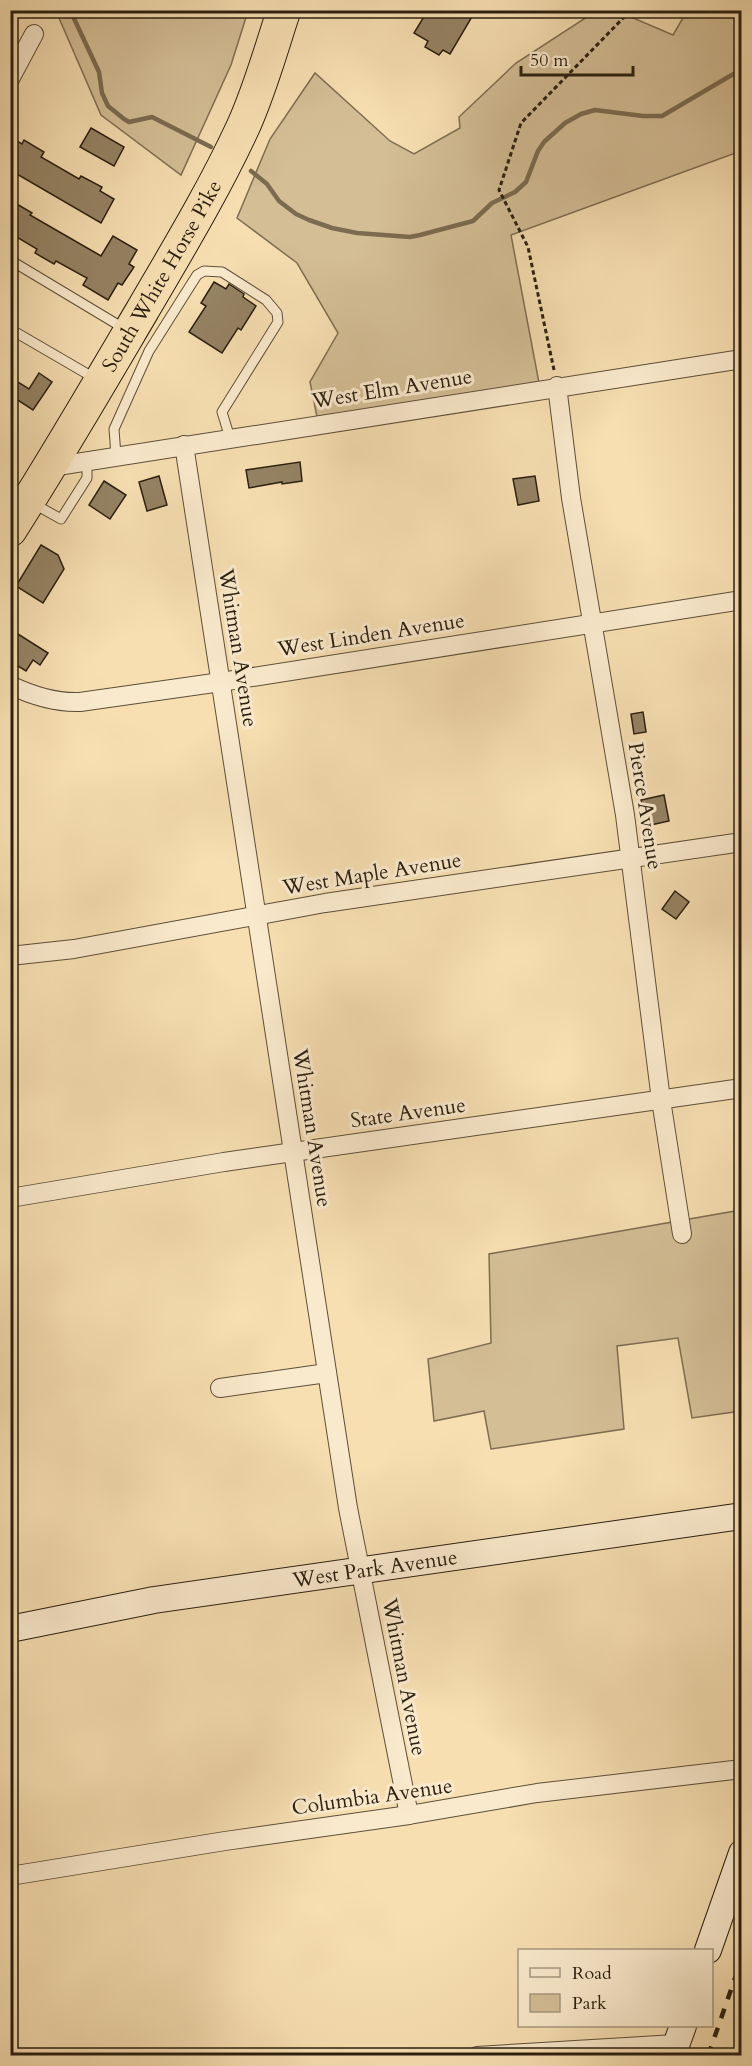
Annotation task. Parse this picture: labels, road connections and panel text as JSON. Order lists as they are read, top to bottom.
{
  "streets": {
    "highway": ["South White Horse Pike"],
    "street": [
      "West Elm Avenue",
      "West Linden Avenue",
      "Whitman Avenue",
      "Pierce Avenue",
      "West Maple Avenue",
      "State Avenue",
      "West Park Avenue",
      "Columbia Avenue"
    ]
  },
  "crossings": [
    ["South White Horse Pike", "West Elm Avenue"],
    ["West Elm Avenue", "Whitman Avenue"],
    ["West Elm Avenue", "Pierce Avenue"],
    ["West Linden Avenue", "Whitman Avenue"],
    ["West Linden Avenue", "Pierce Avenue"],
    ["Whitman Avenue", "West Maple Avenue"],
    ["Whitman Avenue", "State Avenue"],
    ["Whitman Avenue", "West Park Avenue"],
    ["Whitman Avenue", "Columbia Avenue"],
    ["Pierce Avenue", "West Maple Avenue"],
    ["Pierce Avenue", "State Avenue"]
  ],
  "legend": ["Road", "Park"],
  "scale_bar": "50 m"
}
